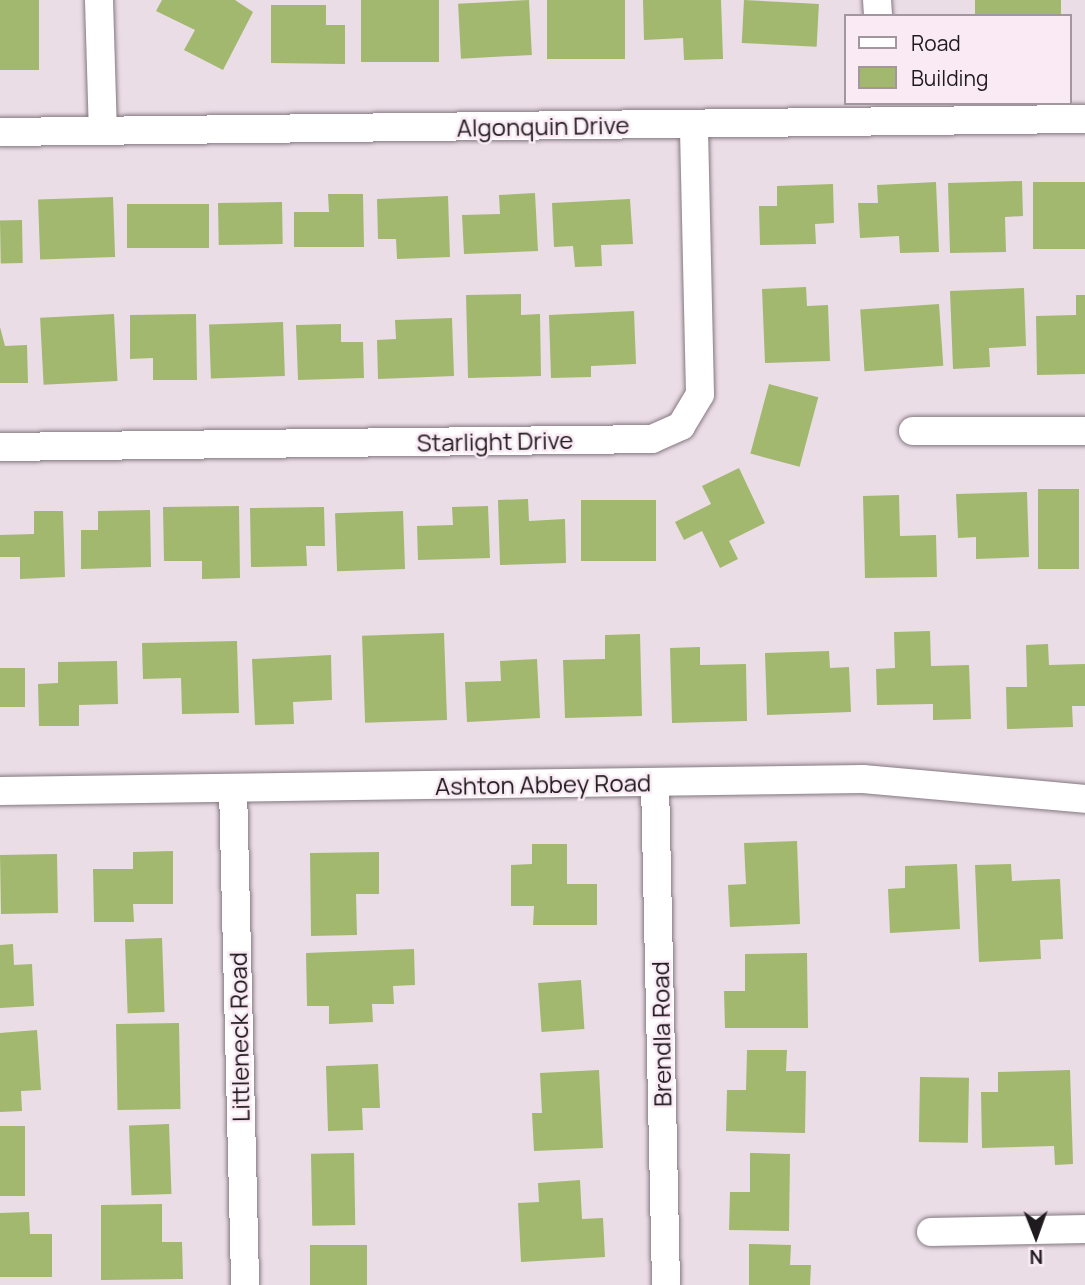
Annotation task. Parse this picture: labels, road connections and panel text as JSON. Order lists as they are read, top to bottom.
{
  "streets": {
    "street": [
      "Algonquin Drive",
      "Starlight Drive",
      "Ashton Abbey Road",
      "Brendla Road",
      "Littleneck Road"
    ]
  },
  "crossings": [
    ["Algonquin Drive", "Starlight Drive"],
    ["Ashton Abbey Road", "Brendla Road"],
    ["Ashton Abbey Road", "Littleneck Road"]
  ],
  "legend": ["Road", "Building"],
  "north": "bottom"
}
